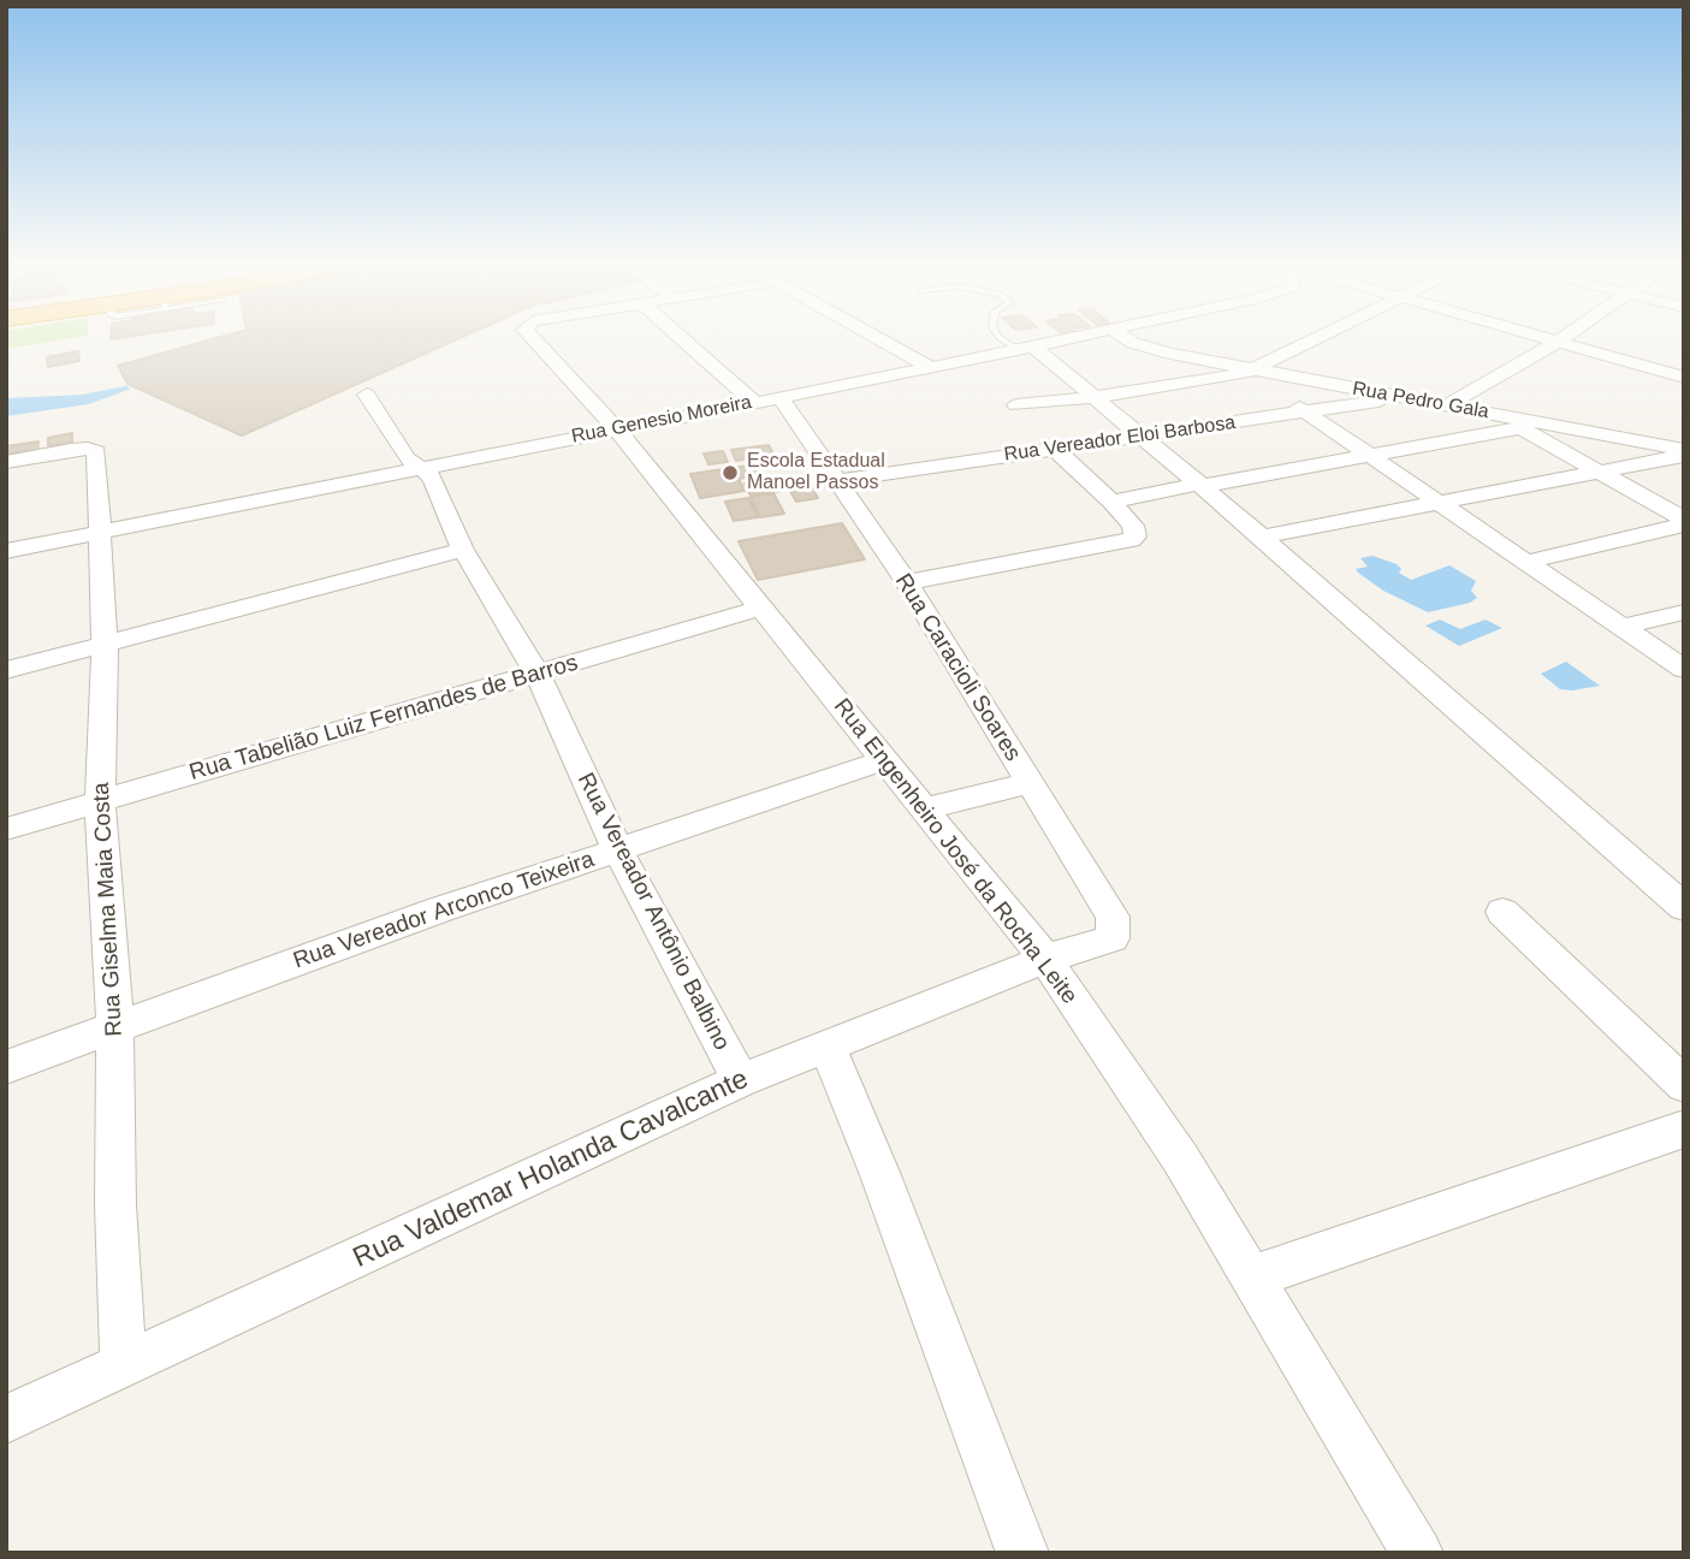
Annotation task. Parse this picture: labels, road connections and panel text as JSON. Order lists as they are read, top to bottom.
{
  "streets": {
    "street": [
      "Rua Pedro Gala",
      "Rua Genesio Moreira",
      "Rua Vereador Eloi Barbosa",
      "Rua Caracioli Soares",
      "Rua Tabelião Luiz Fernandes de Barros",
      "Rua Engenheiro José da Rocha Leite",
      "Rua Giselma Maia Costa",
      "Rua Vereador Arconco Teixeira",
      "Rua Vereador Antônio Balbino",
      "Rua Valdemar Holanda Cavalcante"
    ]
  },
  "crossings": [
    ["Rua Pedro Gala", "Rua Vereador Eloi Barbosa"],
    ["Rua Genesio Moreira", "Rua Caracioli Soares"],
    ["Rua Genesio Moreira", "Rua Engenheiro José da Rocha Leite"],
    ["Rua Genesio Moreira", "Rua Giselma Maia Costa"],
    ["Rua Genesio Moreira", "Rua Vereador Antônio Balbino"],
    ["Rua Vereador Eloi Barbosa", "Rua Caracioli Soares"],
    ["Rua Caracioli Soares", "Rua Valdemar Holanda Cavalcante"],
    ["Rua Tabelião Luiz Fernandes de Barros", "Rua Engenheiro José da Rocha Leite"],
    ["Rua Tabelião Luiz Fernandes de Barros", "Rua Giselma Maia Costa"],
    ["Rua Tabelião Luiz Fernandes de Barros", "Rua Vereador Antônio Balbino"],
    ["Rua Engenheiro José da Rocha Leite", "Rua Vereador Arconco Teixeira"],
    ["Rua Engenheiro José da Rocha Leite", "Rua Valdemar Holanda Cavalcante"],
    ["Rua Giselma Maia Costa", "Rua Vereador Arconco Teixeira"],
    ["Rua Giselma Maia Costa", "Rua Valdemar Holanda Cavalcante"],
    ["Rua Vereador Arconco Teixeira", "Rua Vereador Antônio Balbino"],
    ["Rua Vereador Antônio Balbino", "Rua Valdemar Holanda Cavalcante"]
  ],
  "places": ["Escola Estadual Manoel Passos"]
}
